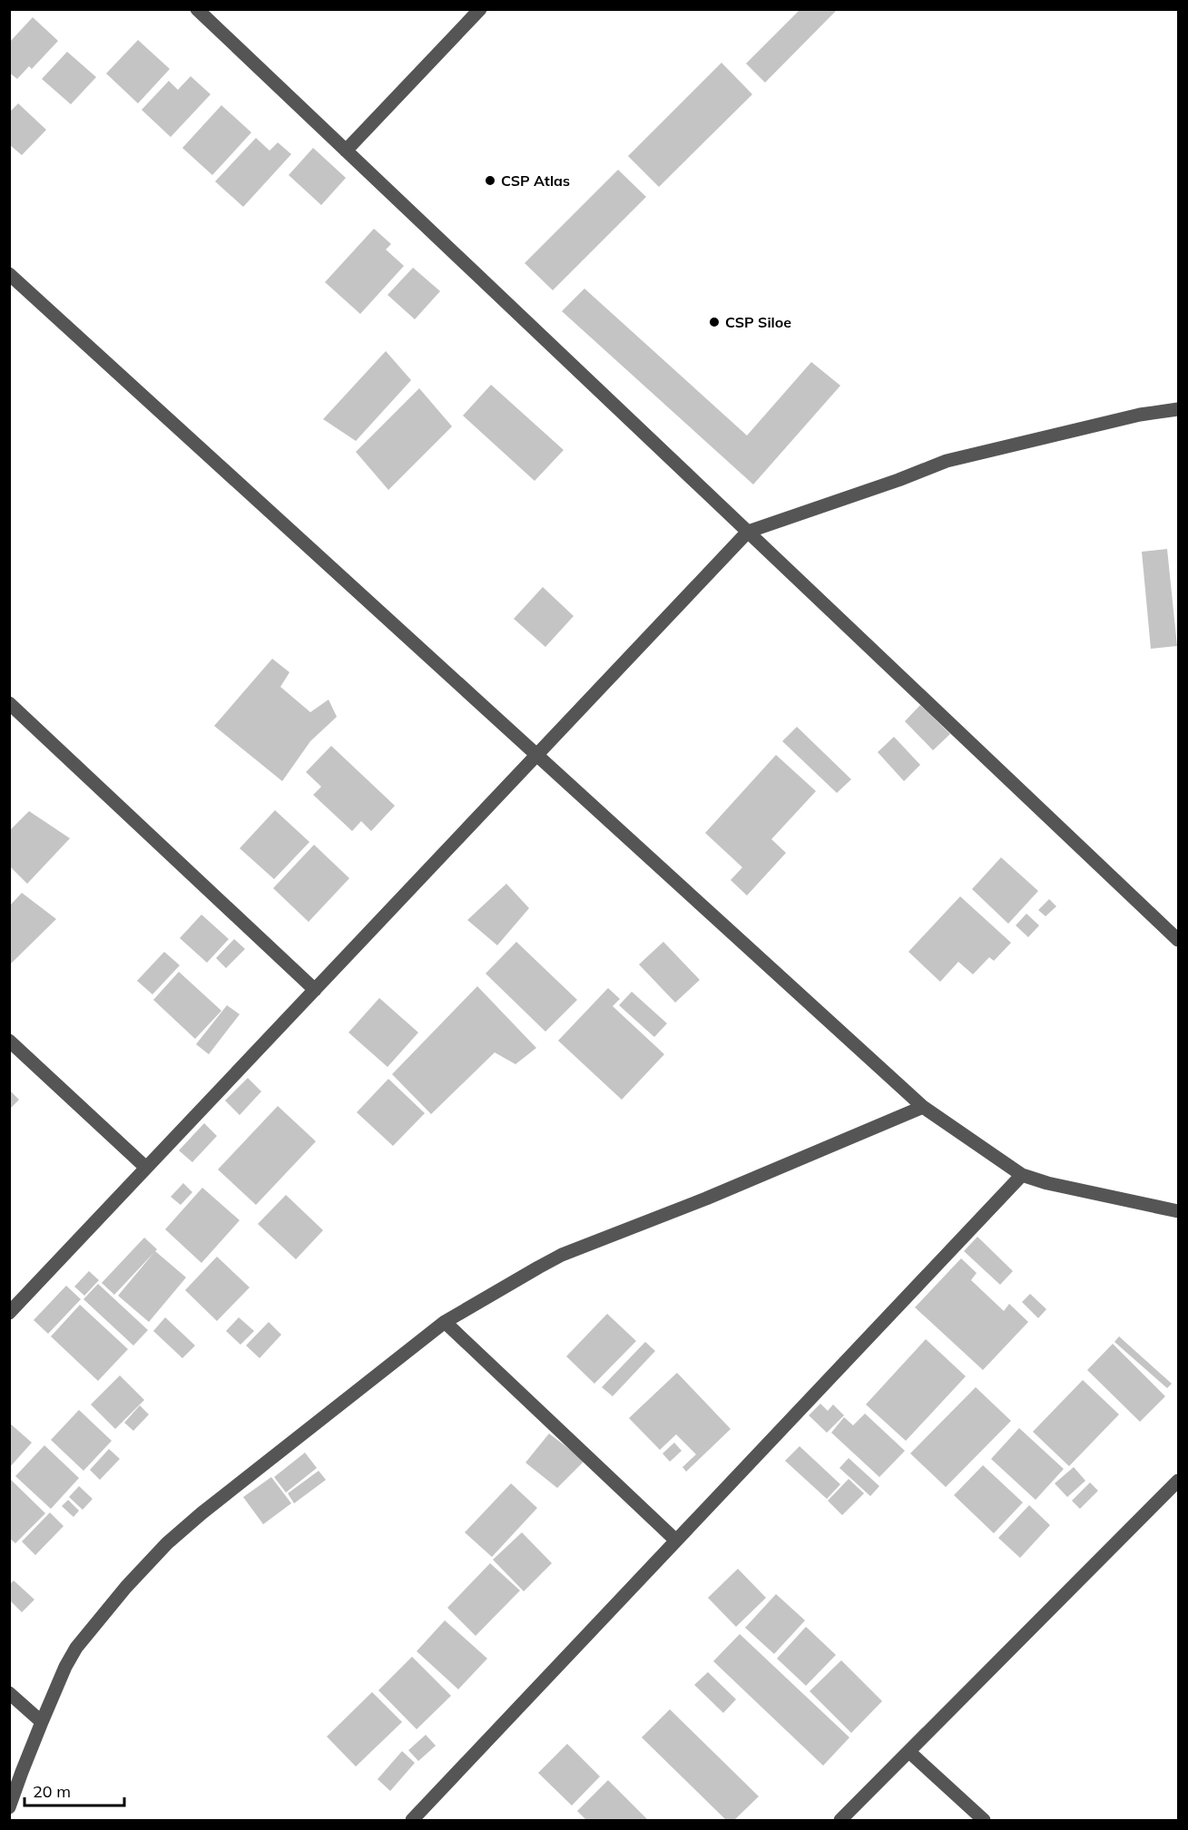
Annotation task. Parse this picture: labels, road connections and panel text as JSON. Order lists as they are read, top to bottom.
{
  "places": ["CSP Atlas", "CSP Siloe"],
  "scale_bar": "20 m"
}
